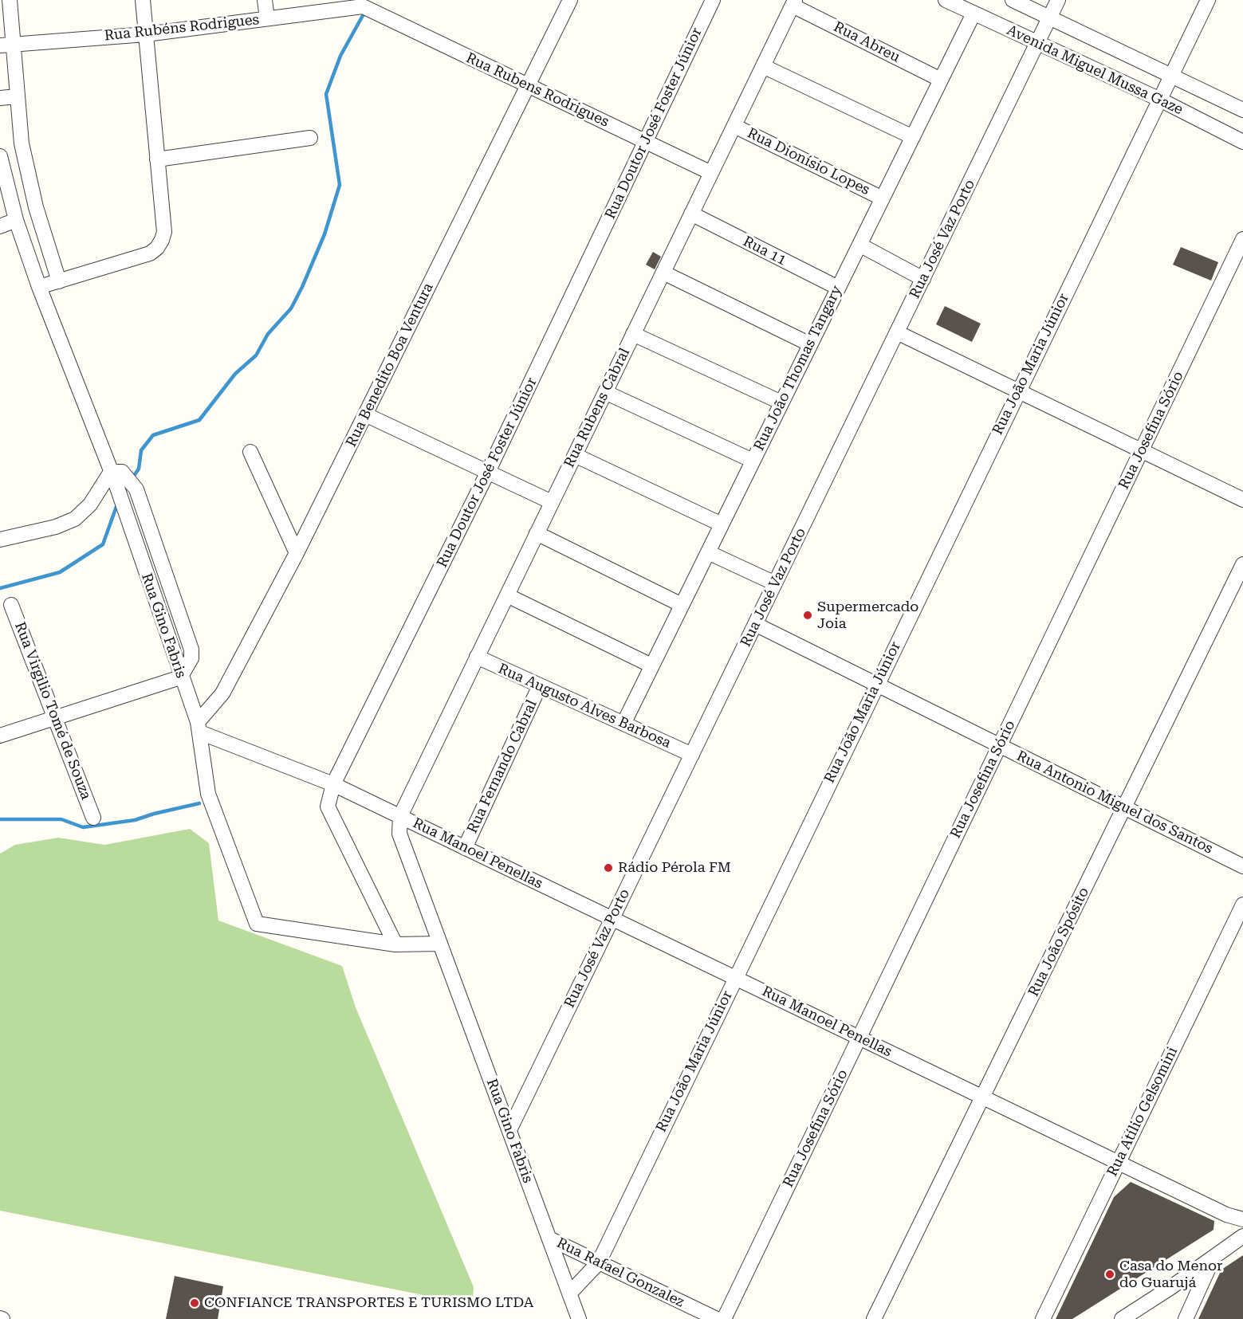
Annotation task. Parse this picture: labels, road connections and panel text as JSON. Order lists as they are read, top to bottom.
{
  "streets": {
    "street": [
      "Rua Rubéns Rodrigues",
      "Rua Abreu",
      "Avenida Miguel Mussa Gaze",
      "Rua Rubens Rodrigues",
      "Rua Doutor José Foster Júnior",
      "Rua Dionísio Lopes",
      "Rua José Vaz Porto",
      "Rua 11",
      "Rua João Maria Júnior",
      "Rua Benedito Boa Ventura",
      "Rua João Thomas Tangary",
      "Rua Rubens Cabral",
      "Rua Josefina Sório",
      "Rua Gino Fabris",
      "Rua Augusto Alves Barbosa",
      "Rua Virgilio Tomé de Souza",
      "Rua Fernando Cabral",
      "Rua Antonio Miguel dos Santos",
      "Rua Manoel Penellas",
      "Rua João Spósito",
      "Rua Atílio Gelsomini",
      "Rua Rafael Gonzalez"
    ]
  },
  "crossings": [
    ["Rua Rubéns Rodrigues", "Rua Rubens Rodrigues"],
    ["Rua Abreu", "Rua João Thomas Tangary"],
    ["Rua Abreu", "Rua Rubens Cabral"],
    ["Avenida Miguel Mussa Gaze", "Rua José Vaz Porto"],
    ["Avenida Miguel Mussa Gaze", "Rua João Maria Júnior"],
    ["Avenida Miguel Mussa Gaze", "Rua João Thomas Tangary"],
    ["Rua Rubens Rodrigues", "Rua Doutor José Foster Júnior"],
    ["Rua Rubens Rodrigues", "Rua Benedito Boa Ventura"],
    ["Rua Rubens Rodrigues", "Rua Rubens Cabral"],
    ["Rua Doutor José Foster Júnior", "Rua Gino Fabris"],
    ["Rua Doutor José Foster Júnior", "Rua Manoel Penellas"],
    ["Rua Dionísio Lopes", "Rua João Thomas Tangary"],
    ["Rua Dionísio Lopes", "Rua Rubens Cabral"],
    ["Rua José Vaz Porto", "Rua Gino Fabris"],
    ["Rua José Vaz Porto", "Rua Augusto Alves Barbosa"],
    ["Rua José Vaz Porto", "Rua Antonio Miguel dos Santos"],
    ["Rua José Vaz Porto", "Rua Manoel Penellas"],
    ["Rua 11", "Rua João Thomas Tangary"],
    ["Rua 11", "Rua Rubens Cabral"],
    ["Rua João Maria Júnior", "Rua Gino Fabris"],
    ["Rua João Maria Júnior", "Rua Antonio Miguel dos Santos"],
    ["Rua João Maria Júnior", "Rua Manoel Penellas"],
    ["Rua João Maria Júnior", "Rua Rafael Gonzalez"],
    ["Rua Benedito Boa Ventura", "Rua Gino Fabris"],
    ["Rua Benedito Boa Ventura", "Rua Manoel Penellas"],
    ["Rua João Thomas Tangary", "Rua Augusto Alves Barbosa"],
    ["Rua Rubens Cabral", "Rua Gino Fabris"],
    ["Rua Rubens Cabral", "Rua Augusto Alves Barbosa"],
    ["Rua Rubens Cabral", "Rua Manoel Penellas"],
    ["Rua Josefina Sório", "Rua Antonio Miguel dos Santos"],
    ["Rua Josefina Sório", "Rua Manoel Penellas"],
    ["Rua Gino Fabris", "Rua Manoel Penellas"],
    ["Rua Gino Fabris", "Rua Rafael Gonzalez"],
    ["Rua Augusto Alves Barbosa", "Rua Fernando Cabral"],
    ["Rua Fernando Cabral", "Rua Manoel Penellas"],
    ["Rua Antonio Miguel dos Santos", "Rua João Spósito"],
    ["Rua Manoel Penellas", "Rua João Spósito"],
    ["Rua Manoel Penellas", "Rua Atílio Gelsomini"]
  ],
  "places": [
    "Supermercado Joia",
    "Rádio Pérola FM",
    "Casa do Menor do Guarujá",
    "CONFIANCE TRANSPORTES E TURISMO LTDA"
  ]
}
